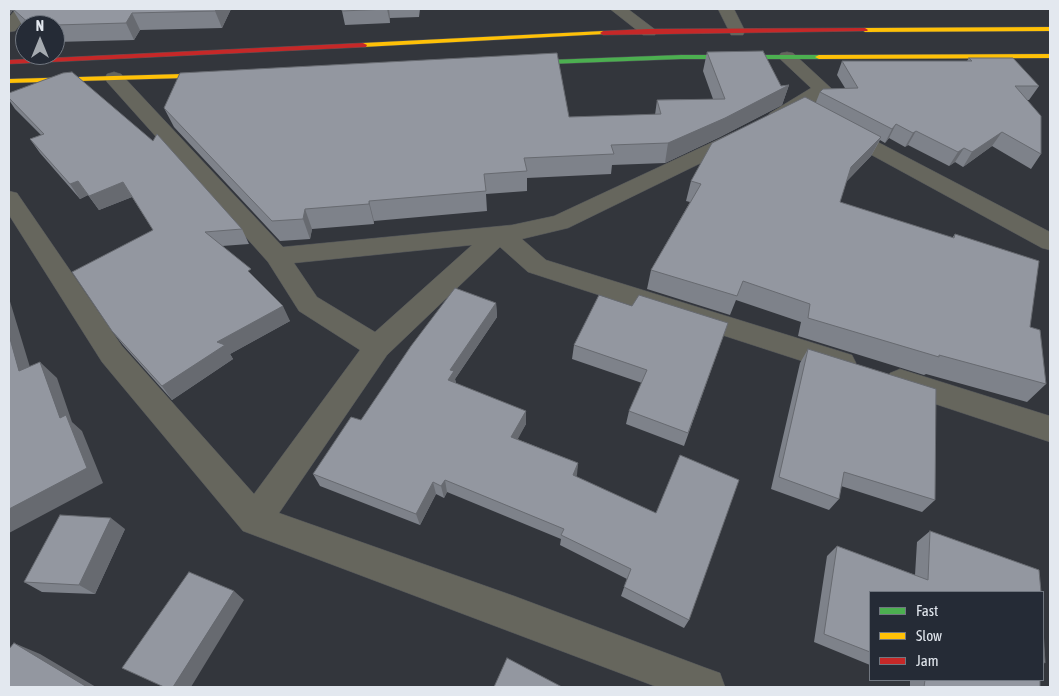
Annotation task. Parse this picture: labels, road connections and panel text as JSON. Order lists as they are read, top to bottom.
{
  "legend": ["Fast", "Slow", "Jam"],
  "north": "top"
}
